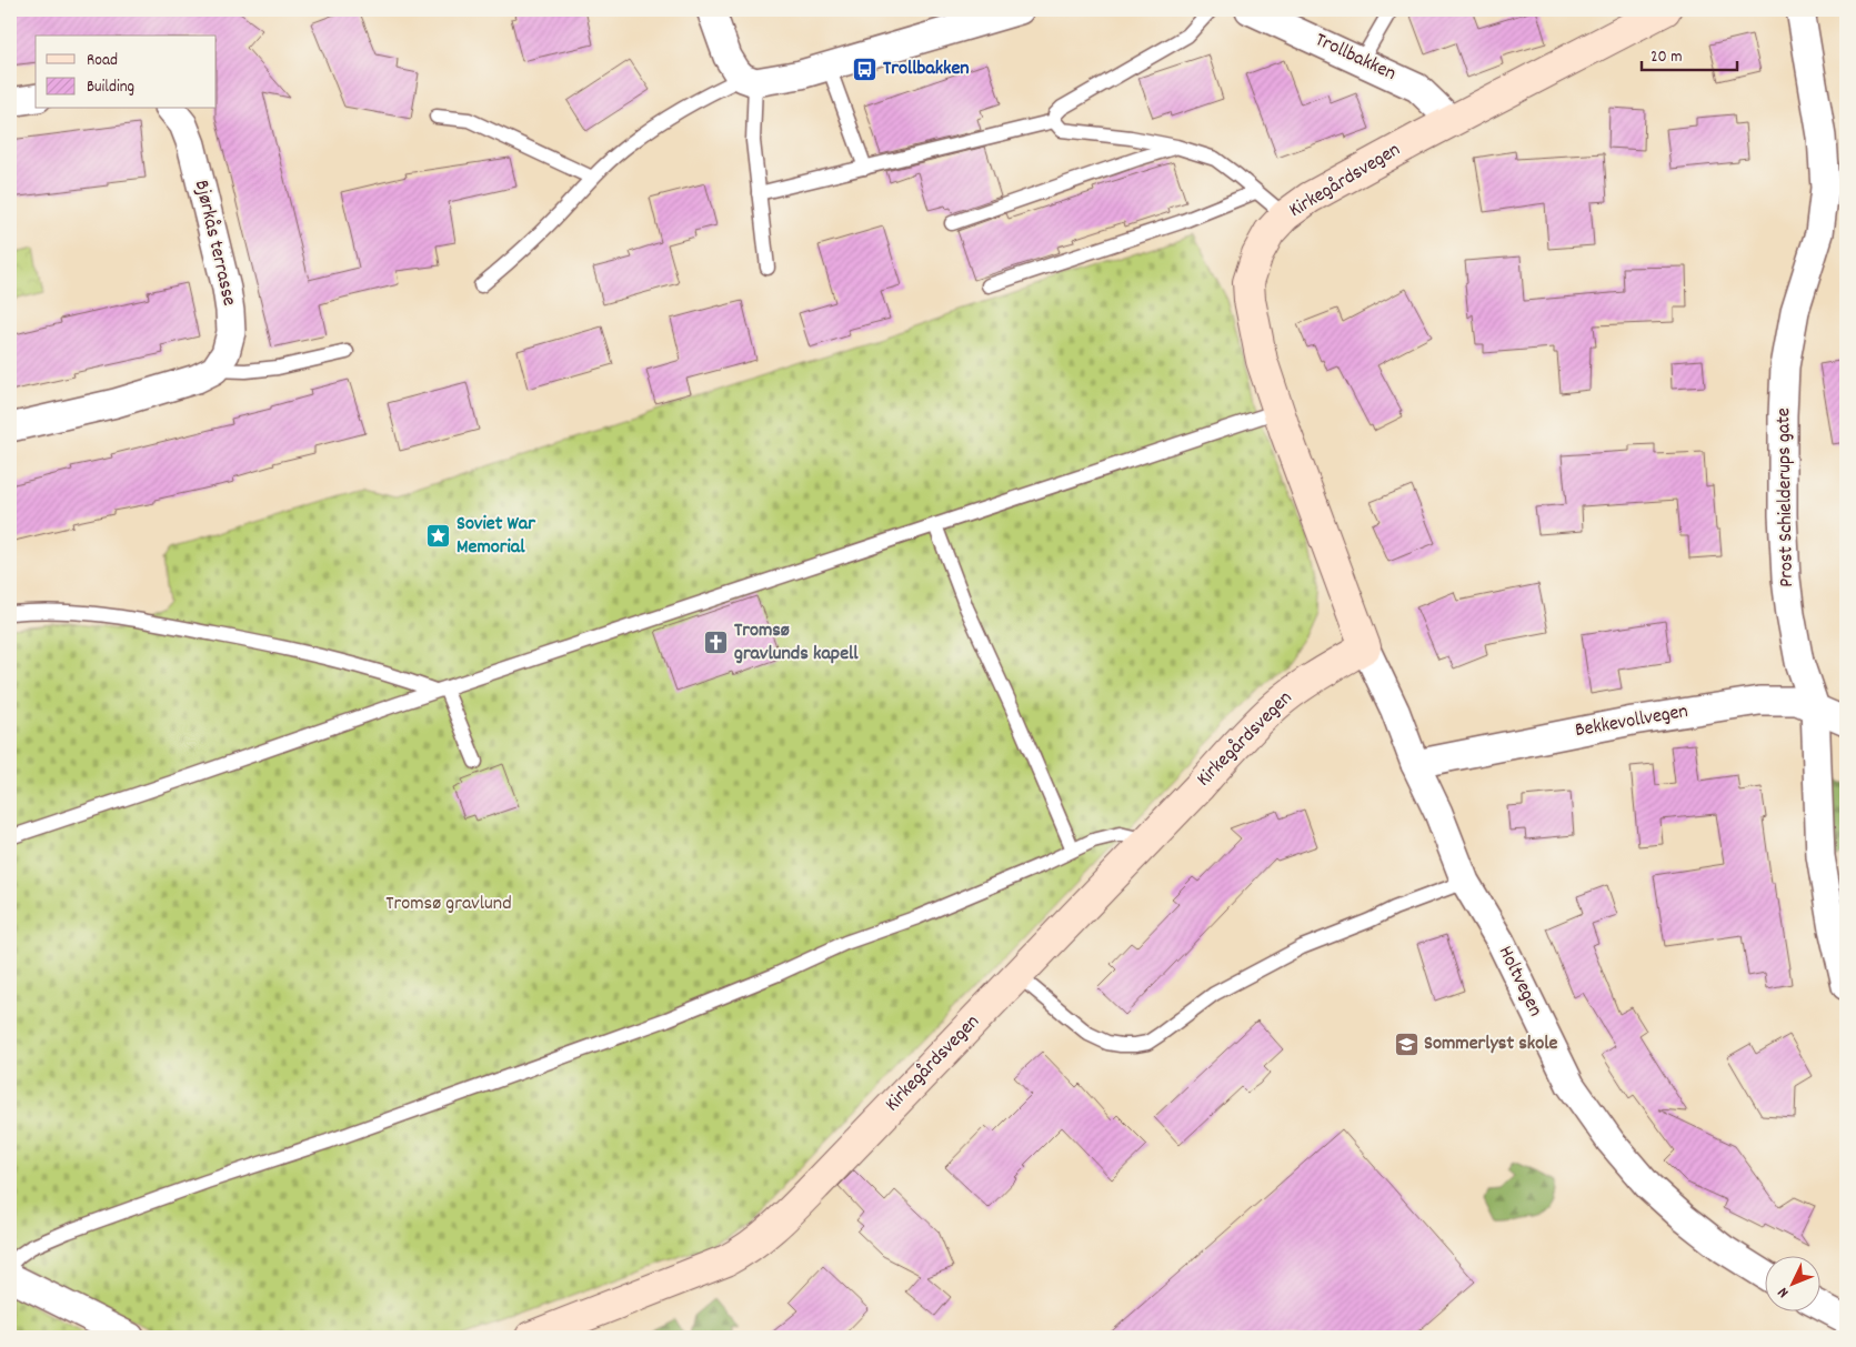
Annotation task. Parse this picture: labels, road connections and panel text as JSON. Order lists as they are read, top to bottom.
{
  "streets": {
    "street": [
      "Trollbakken",
      "Kirkegårdsvegen",
      "Bjørkås terrasse",
      "Prost Schielderups gate",
      "Bekkevollvegen",
      "Holtvegen"
    ]
  },
  "crossings": [
    ["Trollbakken", "Kirkegårdsvegen"],
    ["Kirkegårdsvegen", "Holtvegen"],
    ["Prost Schielderups gate", "Bekkevollvegen"],
    ["Bekkevollvegen", "Holtvegen"]
  ],
  "parks": ["Tromsø gravlund"],
  "places": {
    "bus stop": ["Trollbakken"],
    "place": ["Soviet War Memorial"],
    "church": ["Tromsø gravlunds kapell"],
    "school or university": ["Sommerlyst skole"]
  },
  "legend": ["Road", "Building"],
  "scale_bar": "20 m",
  "north": "bottom left"
}
